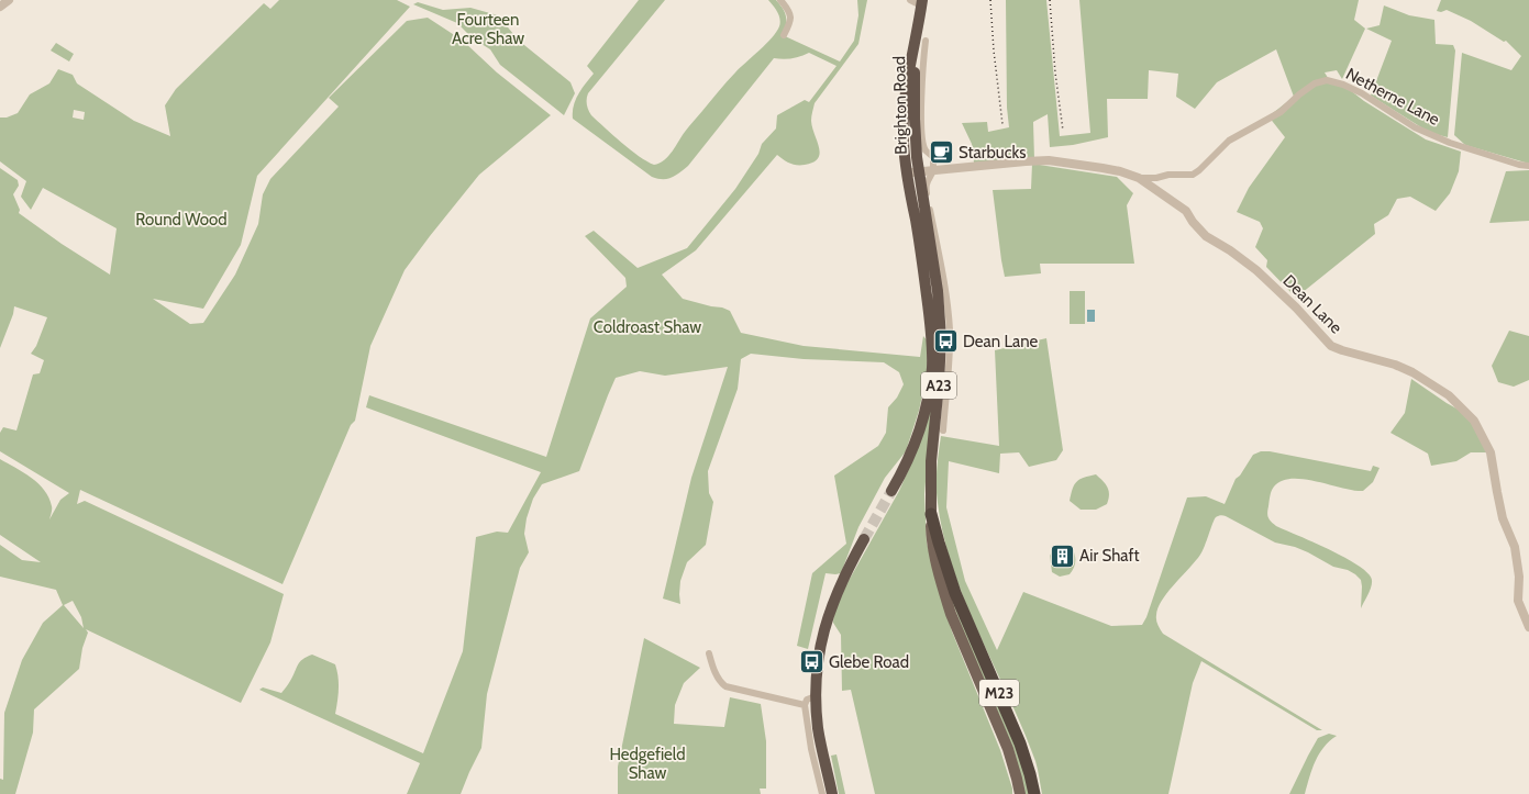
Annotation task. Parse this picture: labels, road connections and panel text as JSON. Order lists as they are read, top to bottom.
{
  "streets": {
    "highway": ["Brighton Road", "A23", "M23"],
    "street": ["Netherne Lane", "Dean Lane"]
  },
  "crossings": [
    ["Netherne Lane", "Dean Lane"],
    ["Brighton Road", "Dean Lane"],
    ["Brighton Road", "A23"],
    ["Dean Lane", "A23"],
    ["A23", "M23"]
  ],
  "parks": [
    "Fourteen Acre Shaw",
    "Round Wood",
    "Coldroast Shaw",
    "Hedgefield Shaw"
  ],
  "places": {
    "cafe": ["Starbucks"],
    "bus stop": ["Dean Lane", "Glebe Road"],
    "building": ["Air Shaft"]
  }
}
